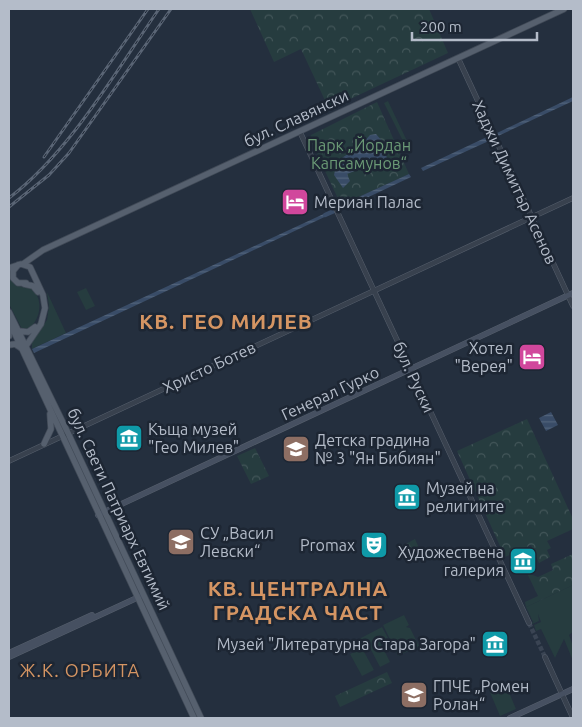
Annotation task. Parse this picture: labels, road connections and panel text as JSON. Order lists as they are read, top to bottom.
{
  "streets": {
    "main road": ["бул. Славянски", "Генерал Гурко", "бул. Свети Патриарх Евтимий"],
    "street": ["Хаджи Димитър Асенов", "Христо Ботев", "бул. Руски"]
  },
  "crossings": [
    ["бул. Славянски", "Хаджи Димитър Асенов"],
    ["бул. Славянски", "бул. Руски"],
    ["Хаджи Димитър Асенов", "Христо Ботев"],
    ["Хаджи Димитър Асенов", "Генерал Гурко"],
    ["Христо Ботев", "бул. Руски"],
    ["Христо Ботев", "бул. Свети Патриарх Евтимий"],
    ["бул. Руски", "Генерал Гурко"],
    ["Генерал Гурко", "бул. Свети Патриарх Евтимий"]
  ],
  "districts": ["КВ. ГЕО МИЛЕВ", "КВ. ЦЕНТРАЛНА ГРАДСКА ЧАСТ", "Ж.К. ОРБИТА"],
  "parks": ["Парк „Йордан Капсамунов“"],
  "places": {
    "hotel": ["Мериан Палас", "Хотел \"Верея\""],
    "museum": [
      "Къща музей \"Гео Милев\"",
      "Музей на религиите",
      "Художествена галерия",
      "Музей \"Литературна Стара Загора\""
    ],
    "school or university": ["Детска градина № 3 \"Ян Бибиян\"", "СУ „Васил Левски“", "ГПЧЕ „Ромен Ролан“"],
    "theatre": ["Promax"]
  },
  "scale_bar": "200 m"
}
